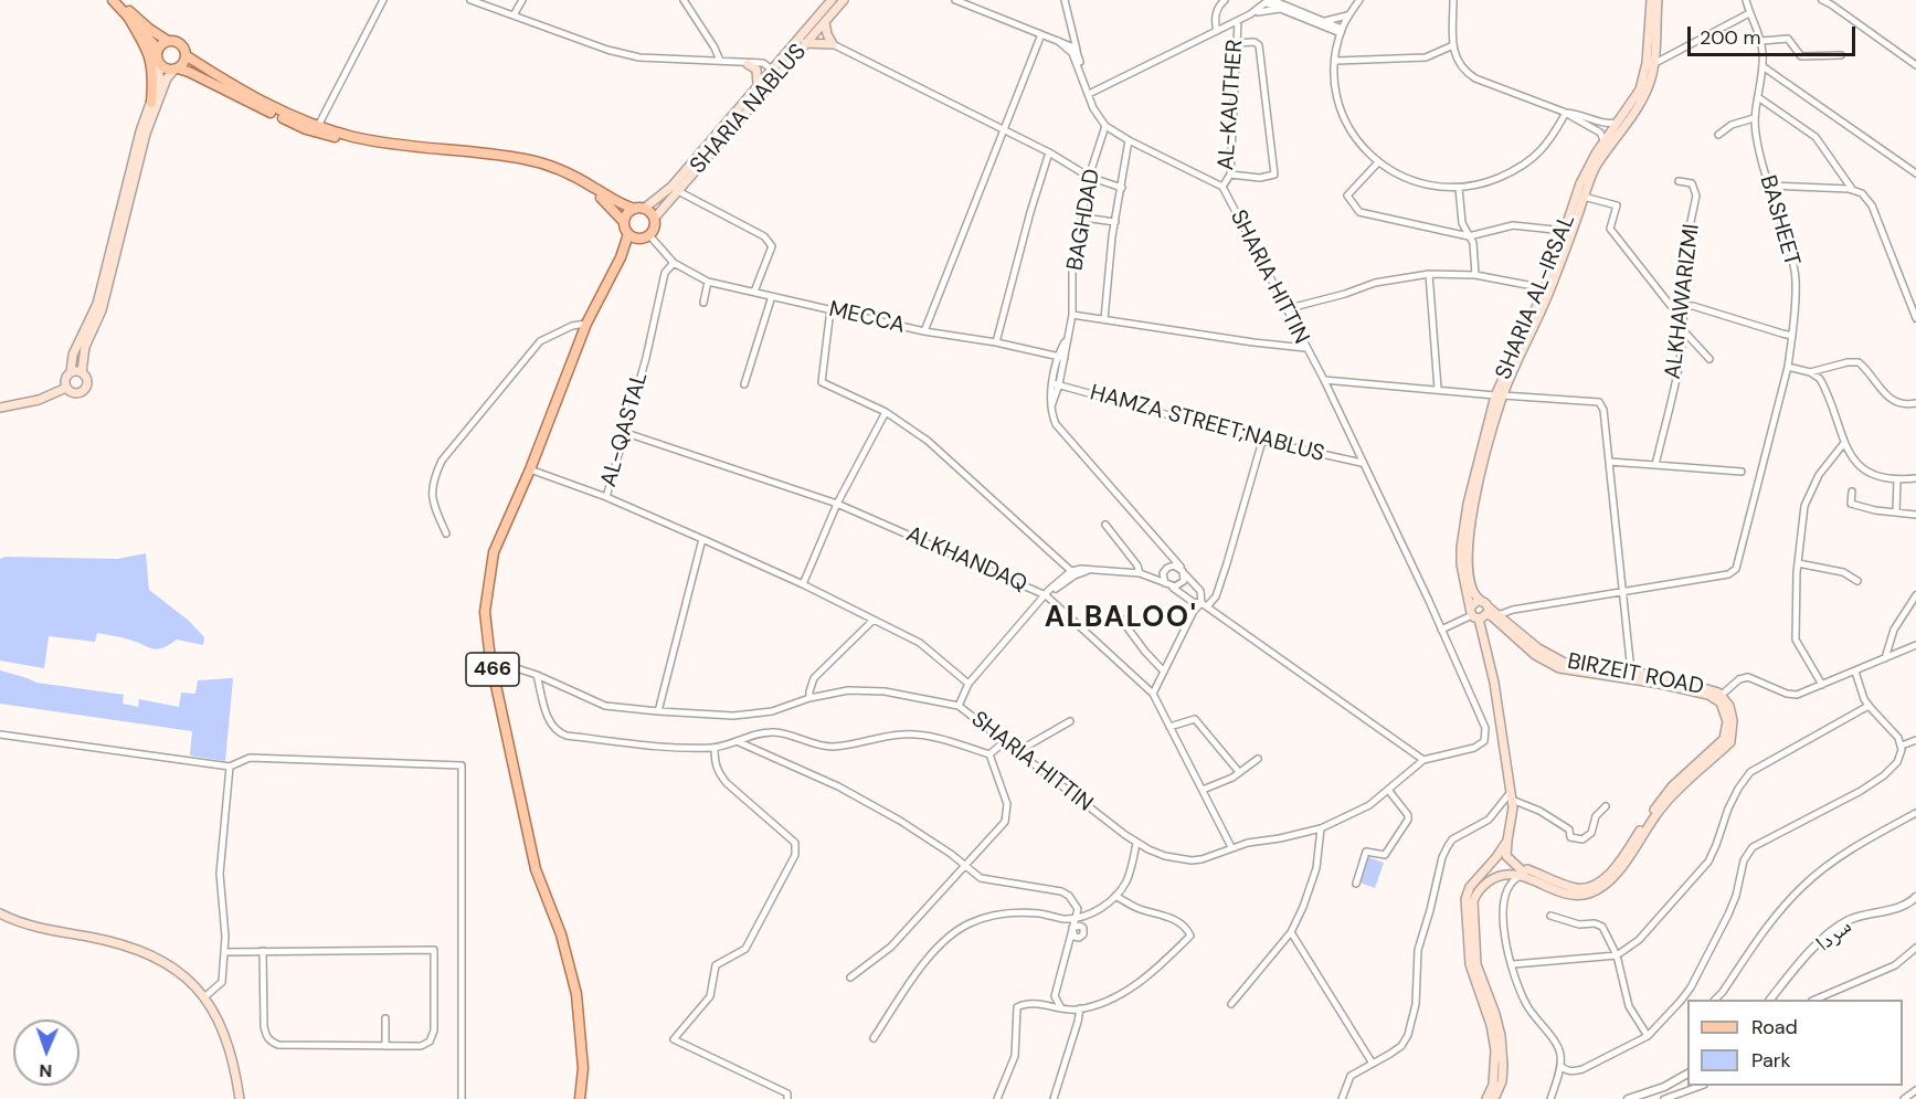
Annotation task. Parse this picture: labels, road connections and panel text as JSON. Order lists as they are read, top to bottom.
{
  "streets": {
    "main road": [
      "SHARIA NABLUS",
      "SHARIA AL-IRSAL",
      "466",
      "BIRZEIT ROAD"
    ],
    "street": [
      "AL-KAUTHER",
      "BAGHDAD",
      "BASHEET",
      "SHARIA HITTIN",
      "ALKHAWARIZMI",
      "MECCA",
      "HAMZA STREET;NABLUS",
      "AL-QASTAL",
      "ALKHANDAQ",
      "سردا"
    ]
  },
  "crossings": [
    ["AL-KAUTHER", "SHARIA HITTIN"],
    ["SHARIA NABLUS", "MECCA"],
    ["SHARIA NABLUS", "466"],
    ["BAGHDAD", "SHARIA HITTIN"],
    ["SHARIA HITTIN", "HAMZA STREET;NABLUS"],
    ["SHARIA HITTIN", "ALKHANDAQ"],
    ["SHARIA HITTIN", "466"],
    ["SHARIA AL-IRSAL", "BIRZEIT ROAD"],
    ["MECCA", "AL-QASTAL"],
    ["MECCA", "466"],
    ["AL-QASTAL", "ALKHANDAQ"]
  ],
  "districts": ["ALBALOO'"],
  "legend": ["Road", "Park"],
  "scale_bar": "200 m",
  "north": "bottom"
}
